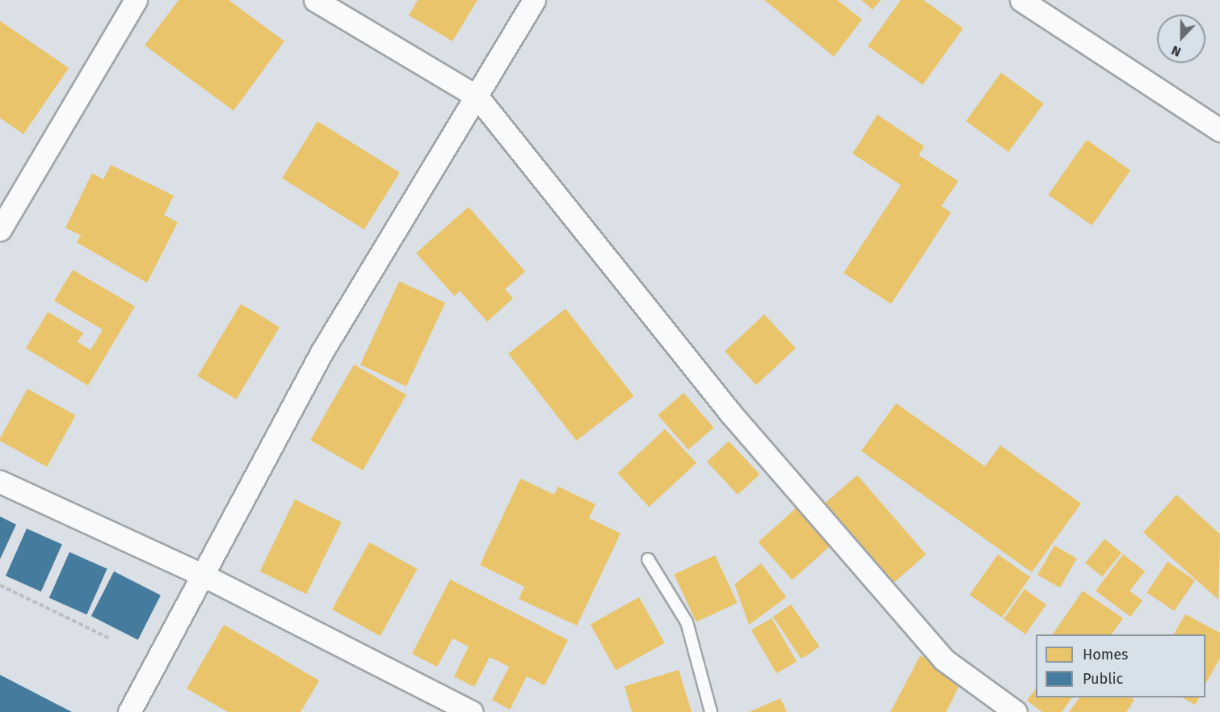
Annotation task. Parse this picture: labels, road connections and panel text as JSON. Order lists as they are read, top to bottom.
{
  "legend": ["Homes", "Public"],
  "north": "bottom"
}
